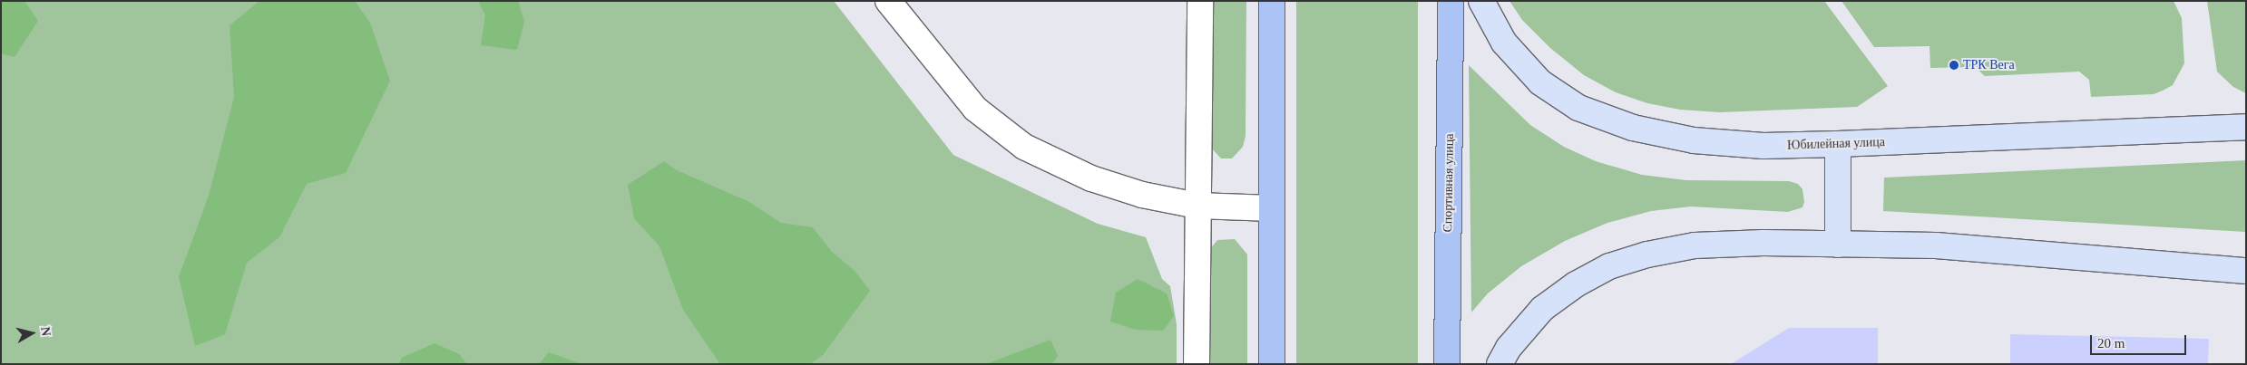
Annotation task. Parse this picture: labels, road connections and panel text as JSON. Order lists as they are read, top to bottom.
{
  "streets": {
    "main road": ["Юбилейная улица", "Спортивная улица"]
  },
  "places": ["ТРК Вега"],
  "scale_bar": "20 m",
  "north": "right"
}
